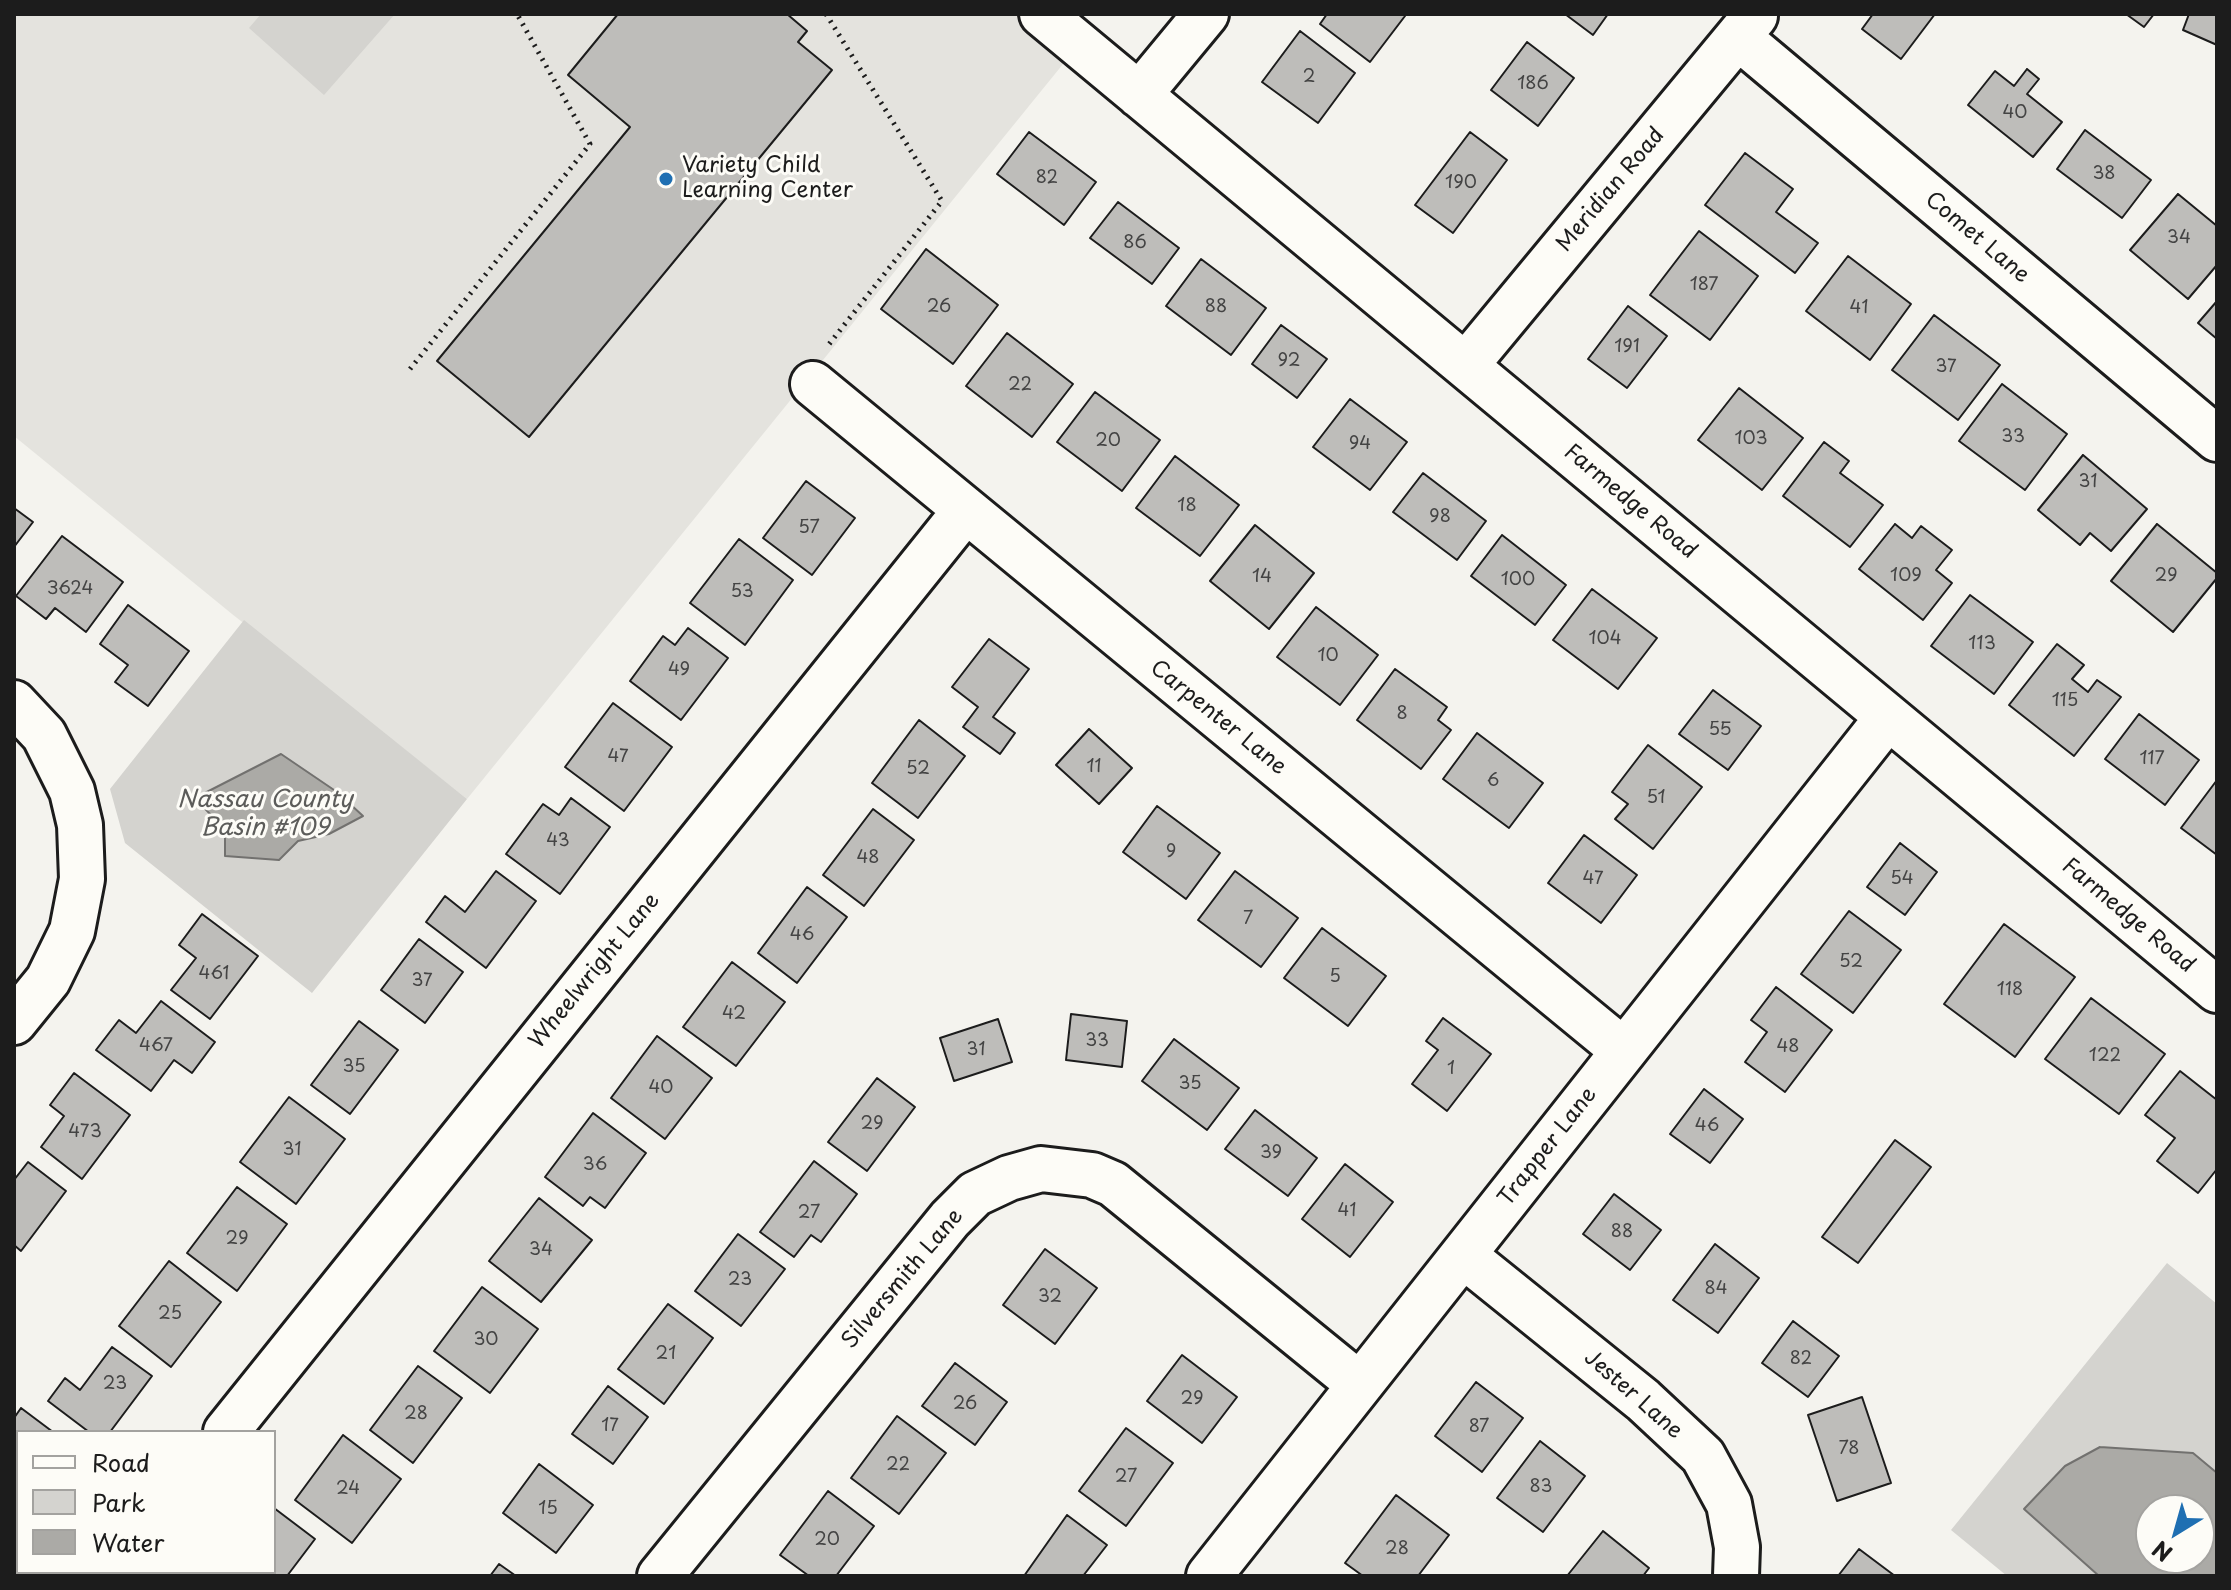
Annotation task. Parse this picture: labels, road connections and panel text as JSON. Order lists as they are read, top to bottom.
{
  "streets": {
    "street": [
      "Meridian Road",
      "Comet Lane",
      "Farmedge Road",
      "Carpenter Lane",
      "Wheelwright Lane",
      "Trapper Lane",
      "Silversmith Lane",
      "Jester Lane"
    ]
  },
  "crossings": [
    ["Meridian Road", "Comet Lane"],
    ["Meridian Road", "Farmedge Road"],
    ["Farmedge Road", "Trapper Lane"],
    ["Carpenter Lane", "Wheelwright Lane"],
    ["Carpenter Lane", "Trapper Lane"],
    ["Trapper Lane", "Silversmith Lane"],
    ["Trapper Lane", "Jester Lane"]
  ],
  "water": ["Nassau County Basin #109"],
  "places": ["Variety Child Learning Center"],
  "house_numbers": [
    "2",
    "186",
    "40",
    "38",
    "82",
    "190",
    "34",
    "86",
    "187",
    "26",
    "88",
    "41",
    "191",
    "92",
    "37",
    "22",
    "33",
    "103",
    "20",
    "94",
    "31",
    "18",
    "98",
    "57",
    "109",
    "29",
    "14",
    "100",
    "3624",
    "53",
    "104",
    "113",
    "10",
    "49",
    "115",
    "8",
    "55",
    "47",
    "117",
    "11",
    "52",
    "6",
    "51",
    "43",
    "9",
    "48",
    "47",
    "54",
    "7",
    "46",
    "52",
    "461",
    "5",
    "37",
    "118",
    "42",
    "33",
    "467",
    "48",
    "31",
    "122",
    "35",
    "1",
    "35",
    "40",
    "29",
    "46",
    "473",
    "31",
    "39",
    "36",
    "41",
    "27",
    "88",
    "29",
    "34",
    "23",
    "84",
    "32",
    "25",
    "30",
    "21",
    "82",
    "23",
    "29",
    "26",
    "28",
    "17",
    "87",
    "78",
    "22",
    "27",
    "83",
    "24",
    "15",
    "20",
    "28"
  ],
  "legend": ["Road", "Park", "Water"],
  "north": "bottom left"
}
